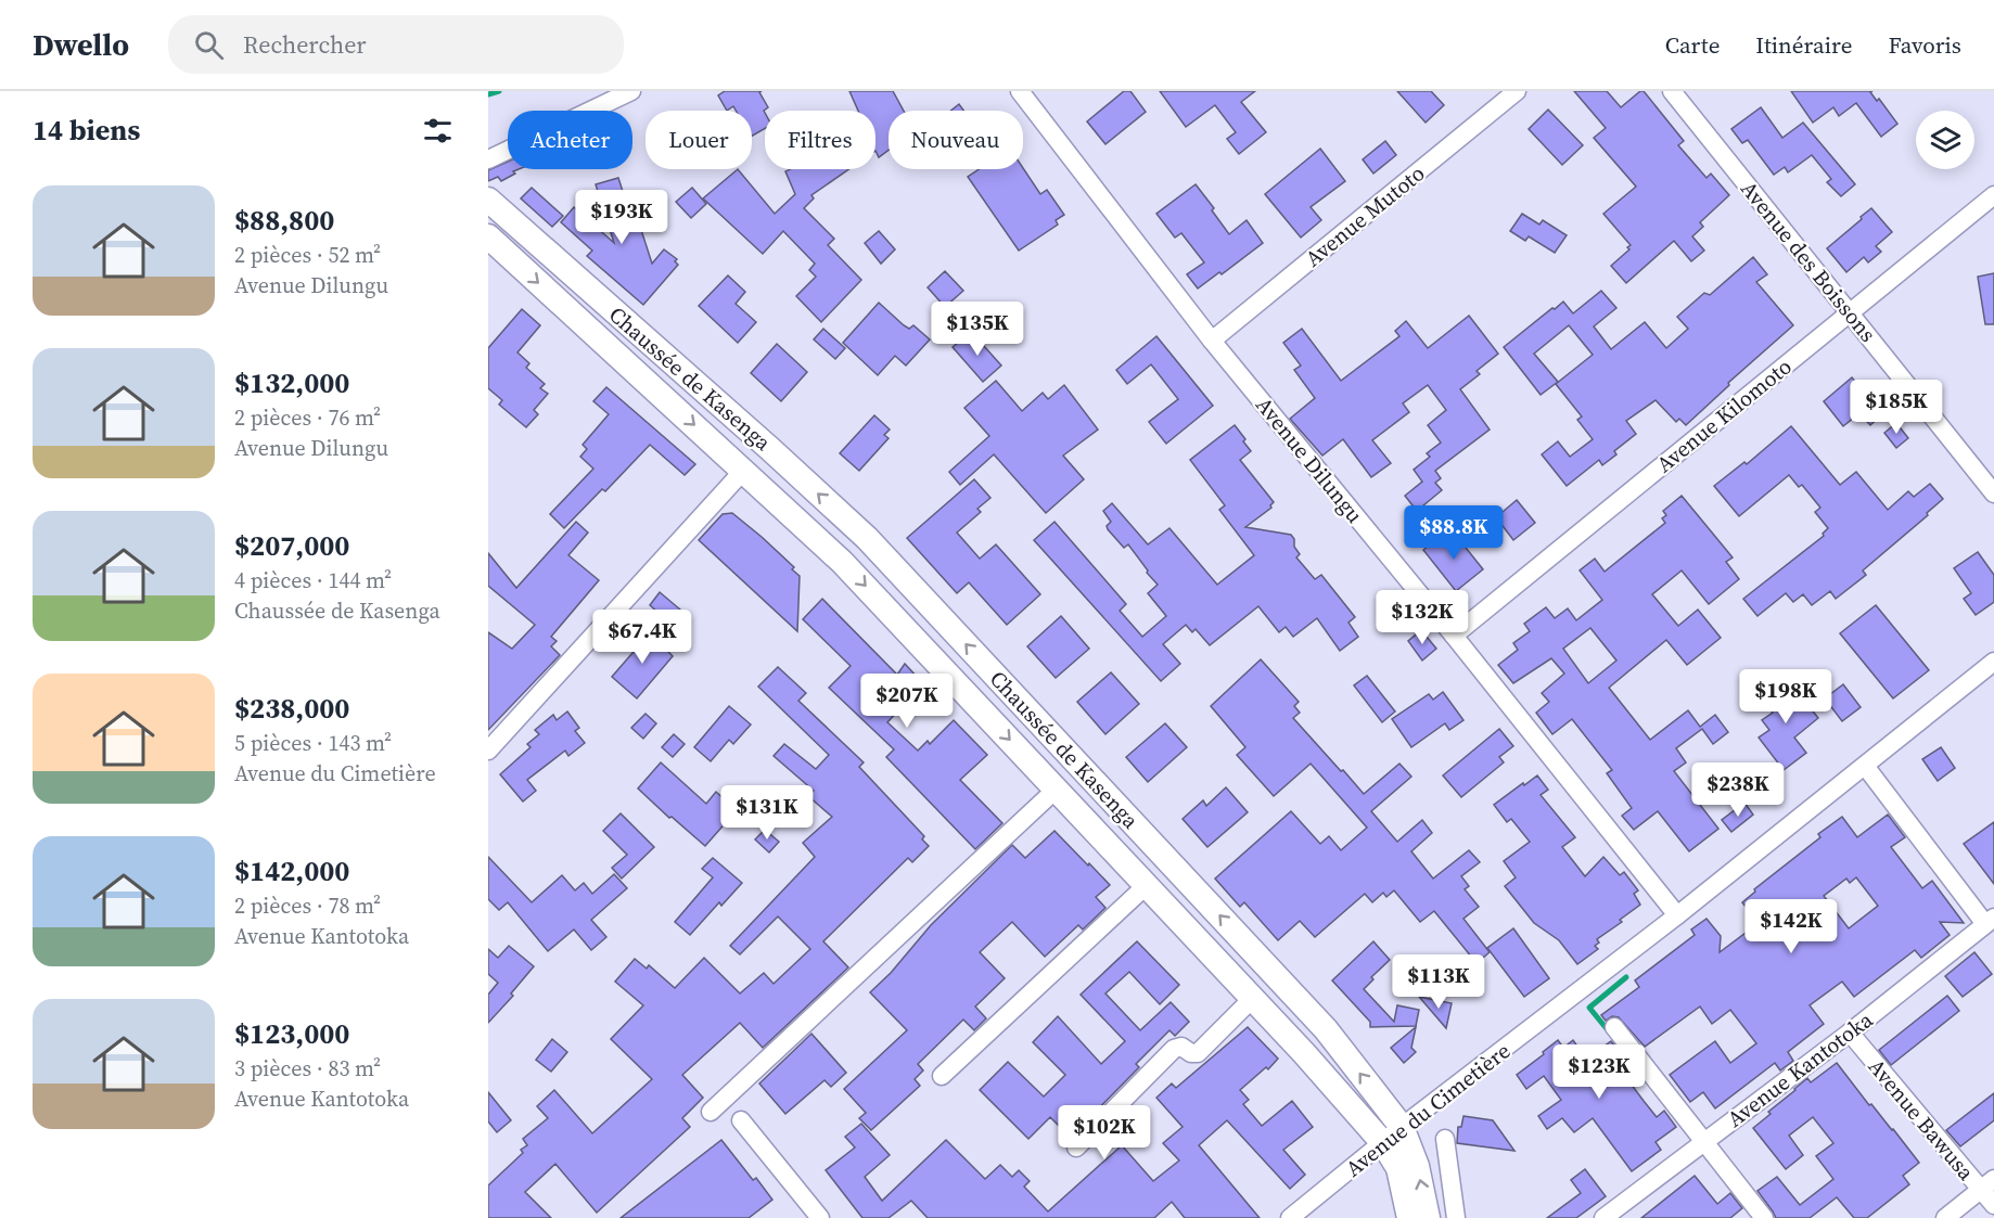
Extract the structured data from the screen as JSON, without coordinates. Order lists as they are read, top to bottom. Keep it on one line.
{"streets":{"main road":["Chaussée de Kasenga"],"street":["Avenue Mutoto","Avenue des Boissons","Avenue Kilomoto","Avenue Dilungu","Avenue Kantotoka","Avenue du Cimetière","Avenue Bawusa"]},"crossings":[["Avenue Mutoto","Avenue Dilungu"],["Avenue des Boissons","Avenue Kilomoto"],["Chaussée de Kasenga","Avenue du Cimetière"],["Avenue Kilomoto","Avenue Dilungu"],["Avenue Dilungu","Avenue du Cimetière"],["Avenue Kantotoka","Avenue Bawusa"]],"page":{"header":"Dwello","search":"Rechercher","nav":["Carte","Itinéraire","Favoris"],"heading":"14 biens","chip":["Acheter","Louer","Filtres","Nouveau"],"list":[{"name":"$88,800","note":"2 pièces · 52 m² · Avenue Dilungu"},{"name":"$132,000","note":"2 pièces · 76 m² · Avenue Dilungu"},{"name":"$207,000","note":"4 pièces · 144 m² · Chaussée de Kasenga"},{"name":"$238,000","note":"5 pièces · 143 m² · Avenue du Cimetière"},{"name":"$142,000","note":"2 pièces · 78 m² · Avenue Kantotoka"},{"name":"$123,000","note":"3 pièces · 83 m² · Avenue Kantotoka"}],"price":["$193K","$135K","$185K","$88.8K","$132K","$67.4K","$198K","$207K","$238K","$131K","$142K","$113K","$123K","$102K"]}}
